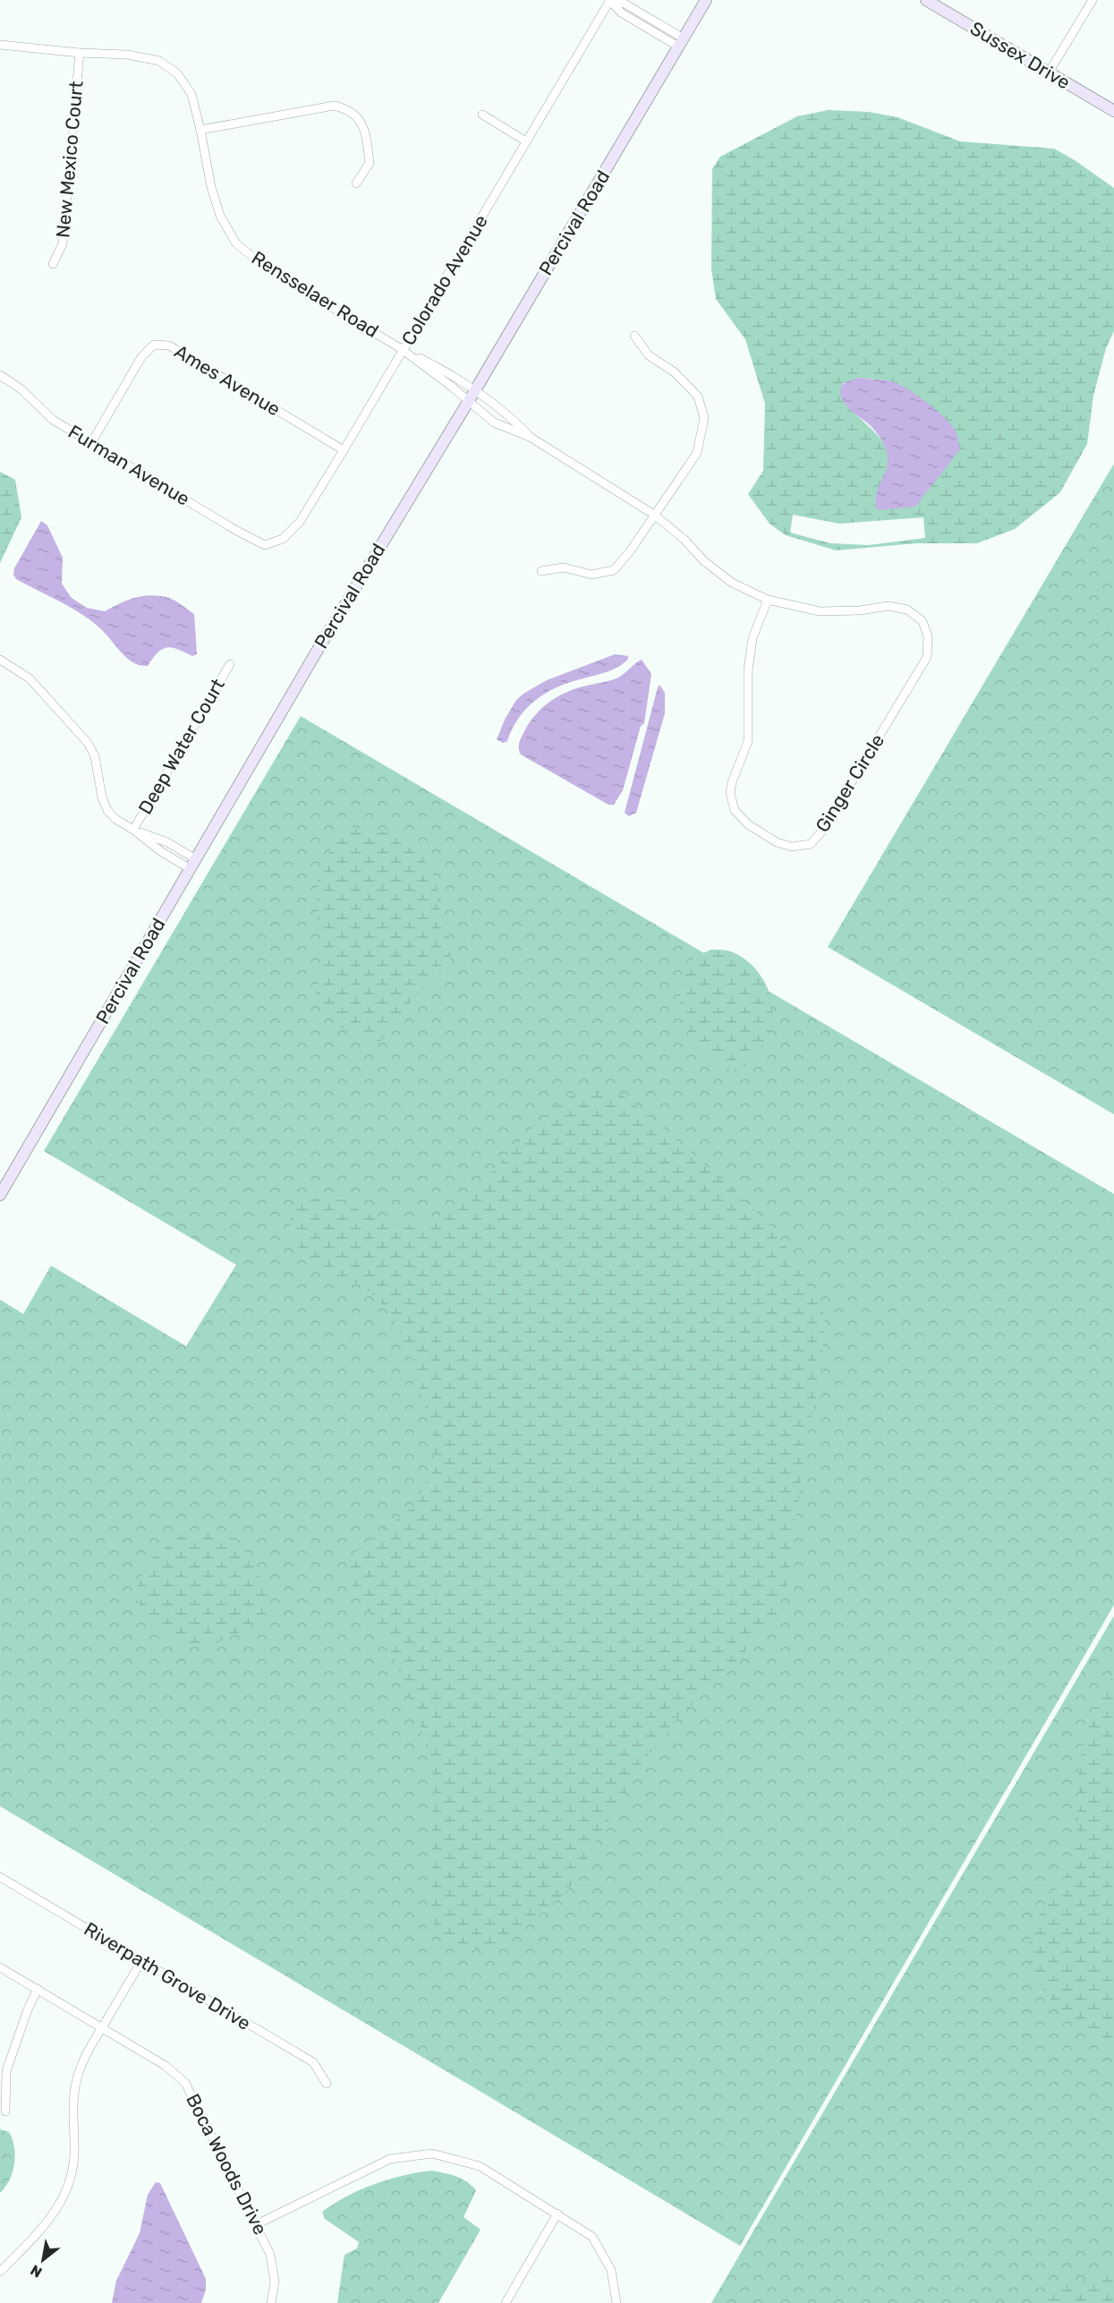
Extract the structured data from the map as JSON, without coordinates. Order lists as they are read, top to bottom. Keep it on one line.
{"streets":{"street":["Sussex Drive","New Mexico Court","Percival Road","Colorado Avenue","Rensselaer Road","Ames Avenue","Furman Avenue","Deep Water Court","Ginger Circle","Riverpath Grove Drive","Boca Woods Drive"]},"crossings":[["New Mexico Court","Rensselaer Road"],["Percival Road","Rensselaer Road"],["Colorado Avenue","Rensselaer Road"],["Colorado Avenue","Ames Avenue"],["Colorado Avenue","Furman Avenue"],["Ames Avenue","Furman Avenue"]],"north":"bottom left"}
